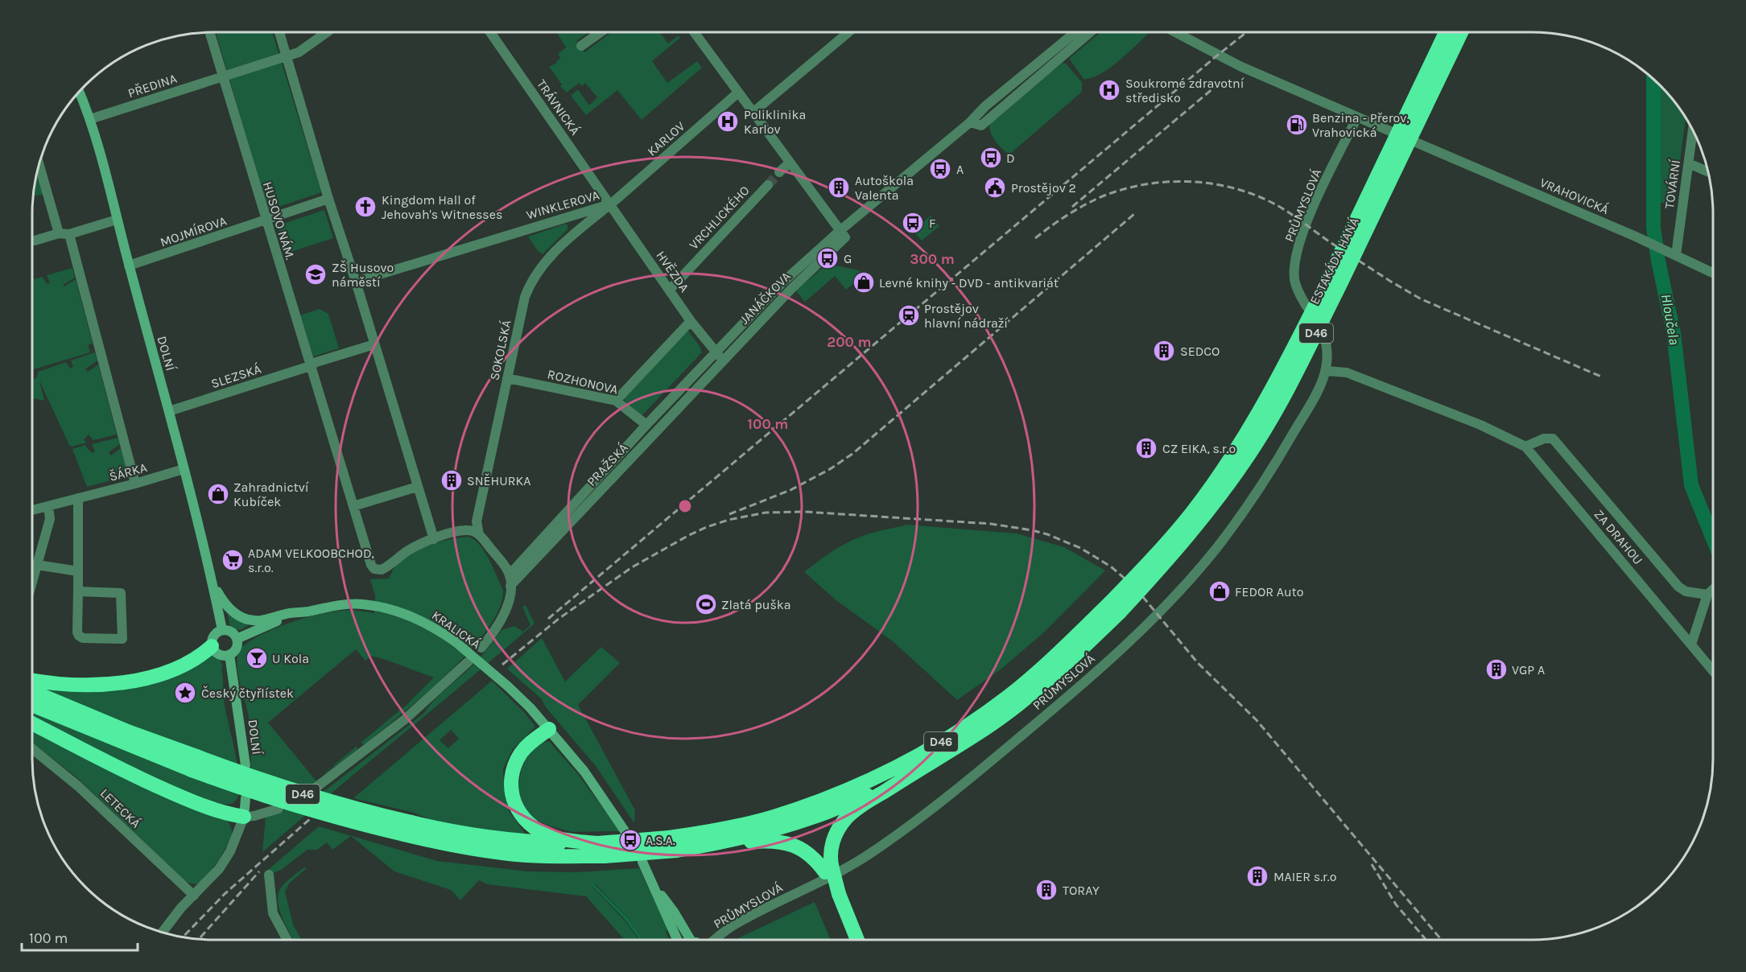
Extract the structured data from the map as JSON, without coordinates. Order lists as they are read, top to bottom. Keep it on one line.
{"streets":{"highway":["ESTAKÁDA HANÁ","D46"],"main road":["DOLNÍ","KRALICKÁ"],"street":["PŘEDINA","TRÁVNICKÁ","KARLOV","TOVÁRNÍ","VRAHOVICKÁ","WINKLEROVA","PRŮMYSLOVÁ","VRCHLICKÉHO","HUSOVO NÁM.","MOJMÍROVA","HVĚZDA","JANÁČKOVA","SOKOLSKÁ","SLEZSKÁ","ROZHONOVA","PRAŽSKÁ","ŠÁRKA","ZA DRAHOU","LETECKÁ"]},"crossings":[["PŘEDINA","HUSOVO NÁM."],["PŘEDINA","DOLNÍ"],["TRÁVNICKÁ","KARLOV"],["TRÁVNICKÁ","WINKLEROVA"],["TRÁVNICKÁ","HVĚZDA"],["TRÁVNICKÁ","SOKOLSKÁ"],["KARLOV","WINKLEROVA"],["KARLOV","HVĚZDA"],["KARLOV","SOKOLSKÁ"],["TOVÁRNÍ","VRAHOVICKÁ"],["WINKLEROVA","HVĚZDA"],["WINKLEROVA","SOKOLSKÁ"],["PRŮMYSLOVÁ","ZA DRAHOU"],["VRCHLICKÉHO","HVĚZDA"],["HUSOVO NÁM.","MOJMÍROVA"],["HUSOVO NÁM.","SLEZSKÁ"],["MOJMÍROVA","DOLNÍ"],["ESTAKÁDA HANÁ","D46"],["HVĚZDA","JANÁČKOVA"],["HVĚZDA","SOKOLSKÁ"],["HVĚZDA","PRAŽSKÁ"],["JANÁČKOVA","ROZHONOVA"],["JANÁČKOVA","PRAŽSKÁ"],["SOKOLSKÁ","ROZHONOVA"],["DOLNÍ","SLEZSKÁ"],["DOLNÍ","ŠÁRKA"],["DOLNÍ","KRALICKÁ"],["ROZHONOVA","PRAŽSKÁ"]],"water":["Hloučela"],"places":{"hospital":["Soukromé zdravotní středisko","Poliklinika Karlov"],"fuel station":["Benzina - Přerov, Vrahovická"],"bus stop":["D","A","F","G","A.S.A."],"building":["Autoškola Valenta","SEDCO","CZ EIKA, s.r.o","SNĚHURKA","VGP A","MAIER s.r.o","TORAY"],"public building":["Prostějov 2"],"church":["Kingdom Hall of Jehovah's Witnesses"],"school or university":["ZŠ Husovo náměstí"],"shop":["Levné knihy - DVD - antikvariát","Zahradnictví Kubíček","FEDOR Auto"],"station":["Prostějov hlavní nádraží"],"supermarket":["ADAM VELKOOBCHOD, s.r.o."],"sports":["Zlatá puška"],"bar":["U Kola"],"place":["Český čtyřlístek"]},"scale_bar":"100 m","rings":["300 m","200 m","100 m"]}
